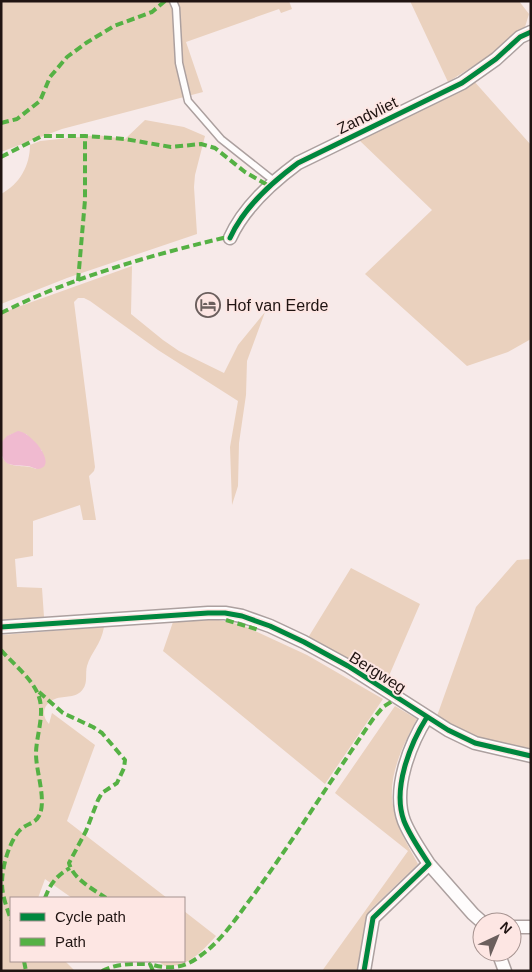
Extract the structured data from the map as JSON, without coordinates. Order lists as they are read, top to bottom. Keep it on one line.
{"streets":{"street":["Zandvliet","Bergweg"]},"places":{"hotel":["Hof van Eerde"]},"legend":["Cycle path","Path"],"north":"top right"}
